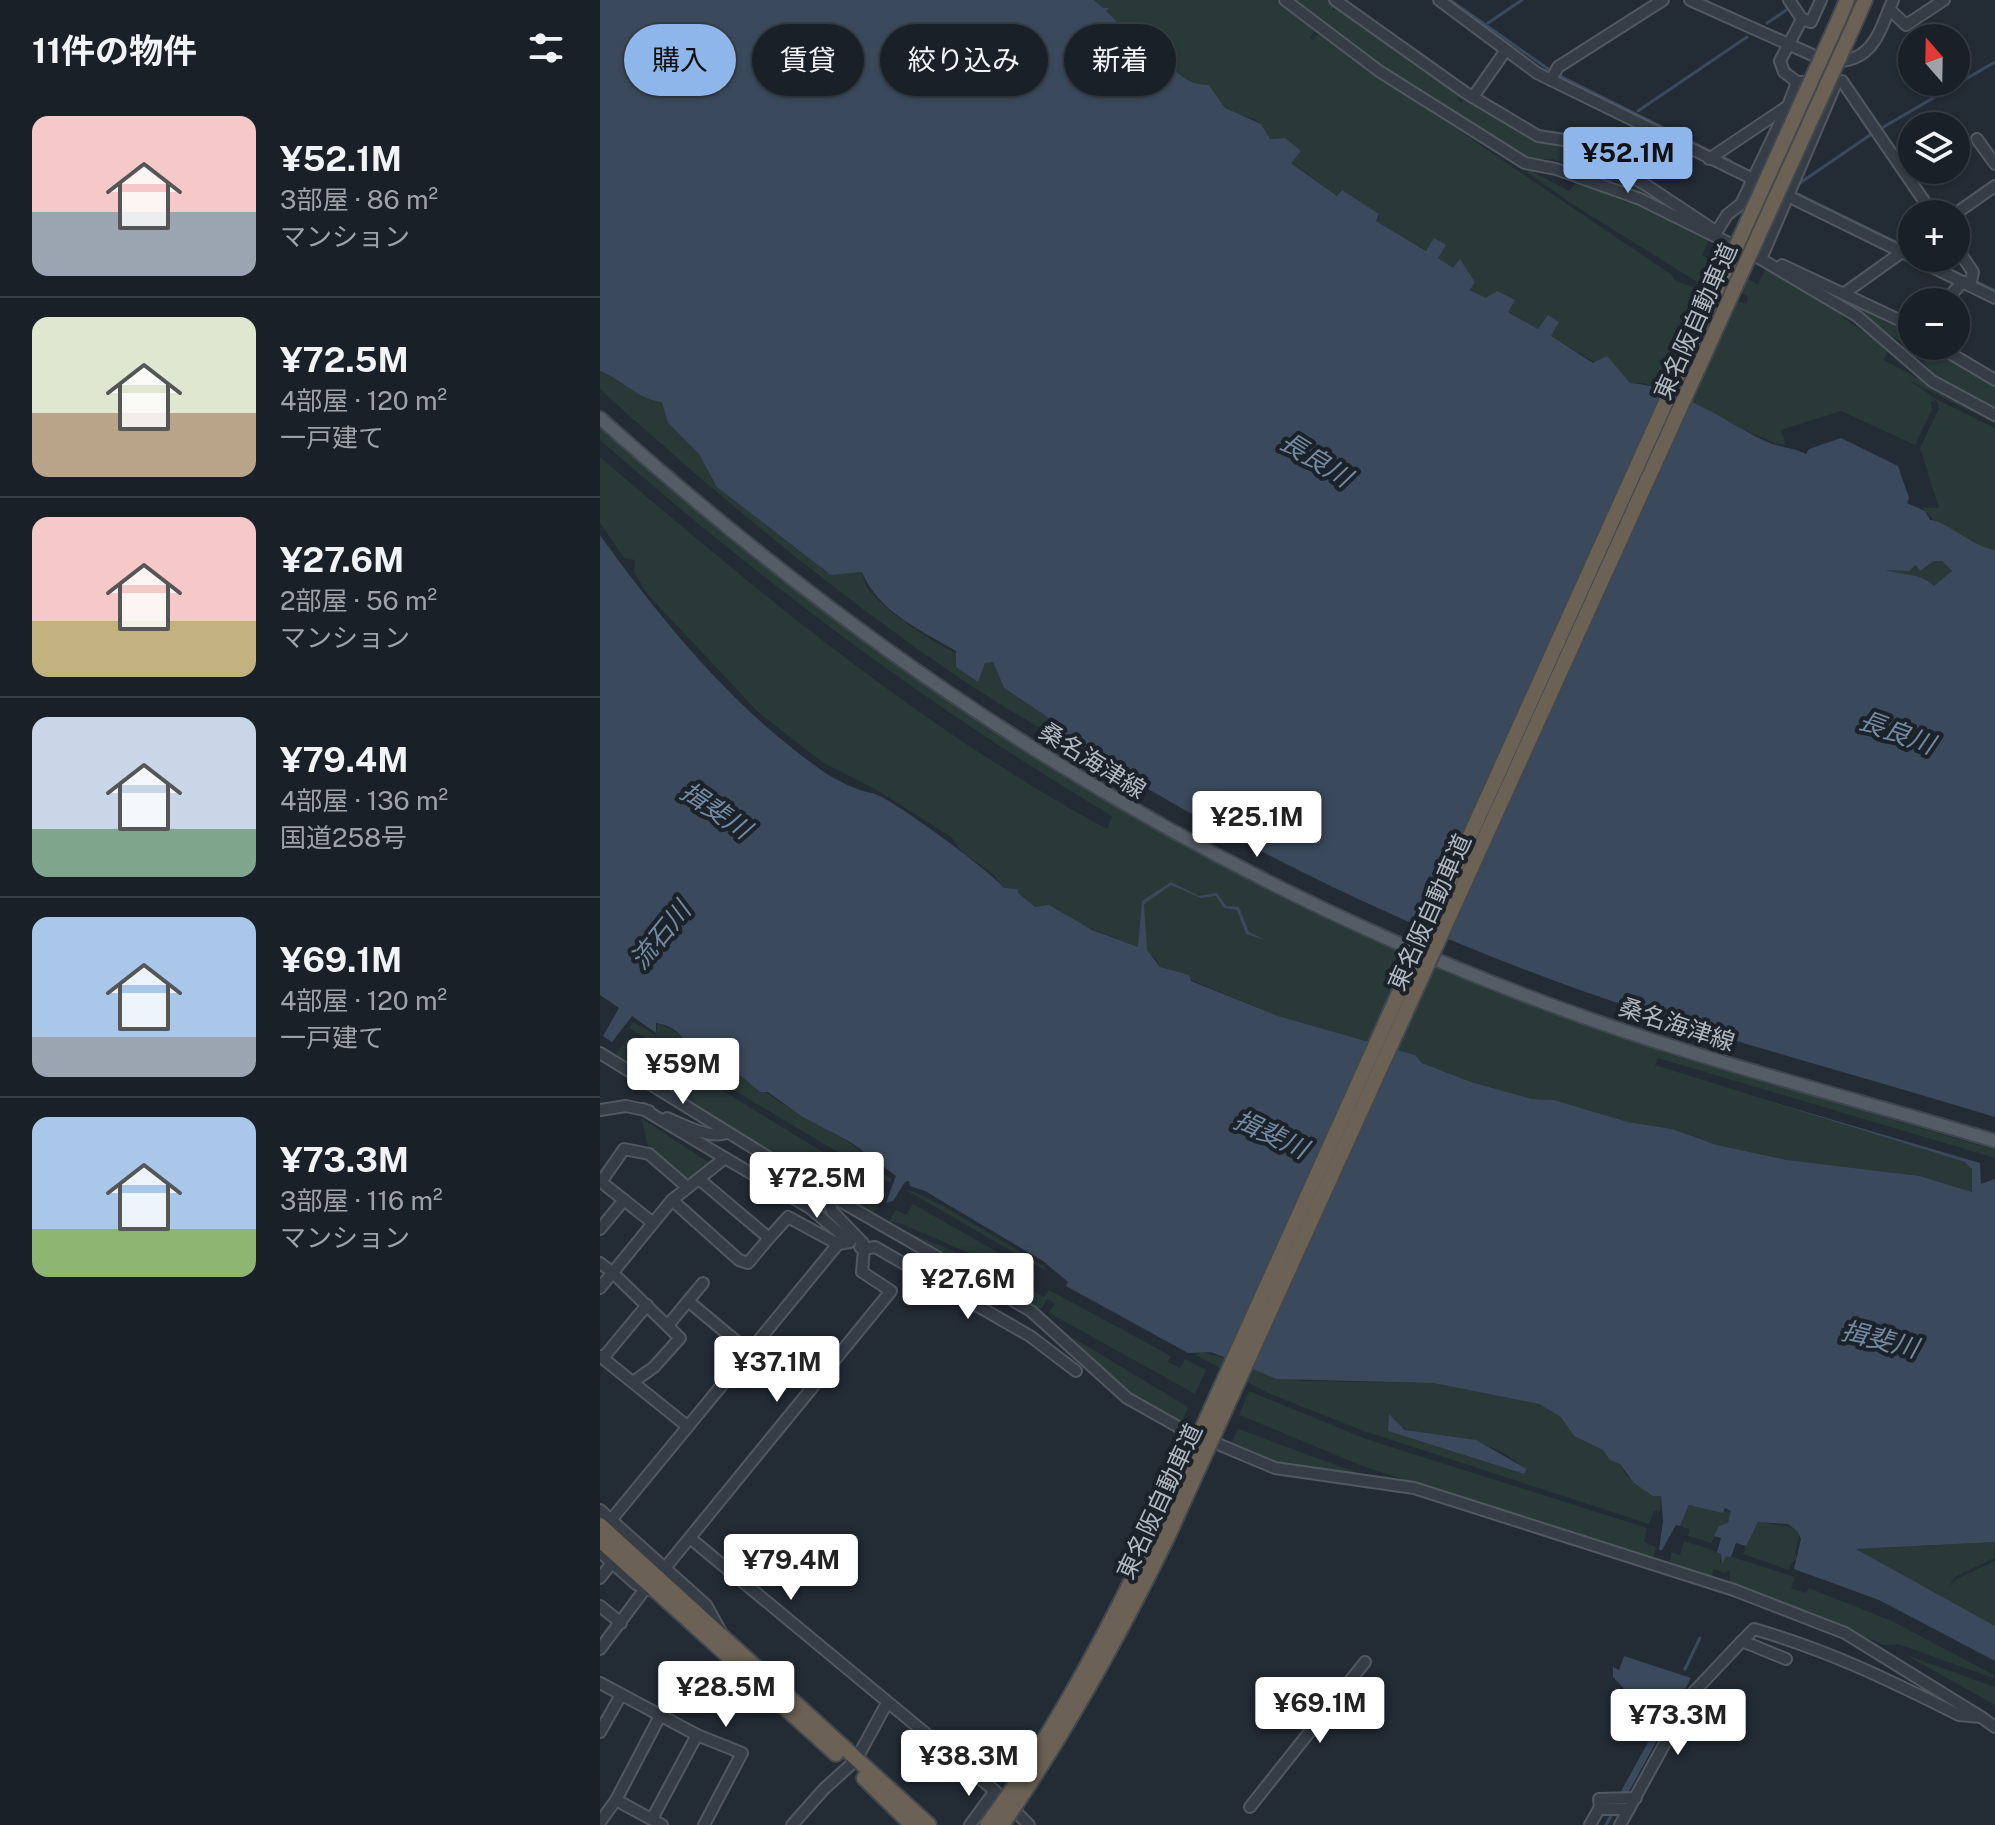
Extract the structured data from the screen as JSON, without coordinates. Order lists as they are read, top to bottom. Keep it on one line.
{"streets":{"highway":["東名阪自動車道"],"main road":["桑名海津線"]},"water":["長良川","揖斐川","流石川"],"north":"top","page":{"heading":"11件の物件","map_buttons":["+","−"],"chip":["購入","賃貸","絞り込み","新着"],"list":[{"name":"¥52.1M","note":"3部屋 · 86 m² · マンション"},{"name":"¥72.5M","note":"4部屋 · 120 m² · 一戸建て"},{"name":"¥27.6M","note":"2部屋 · 56 m² · マンション"},{"name":"¥79.4M","note":"4部屋 · 136 m² · 国道258号"},{"name":"¥69.1M","note":"4部屋 · 120 m² · 一戸建て"},{"name":"¥73.3M","note":"3部屋 · 116 m² · マンション"}],"price":["¥52.1M","¥25.1M","¥59M","¥72.5M","¥27.6M","¥37.1M","¥79.4M","¥28.5M","¥69.1M","¥73.3M","¥38.3M"]}}
